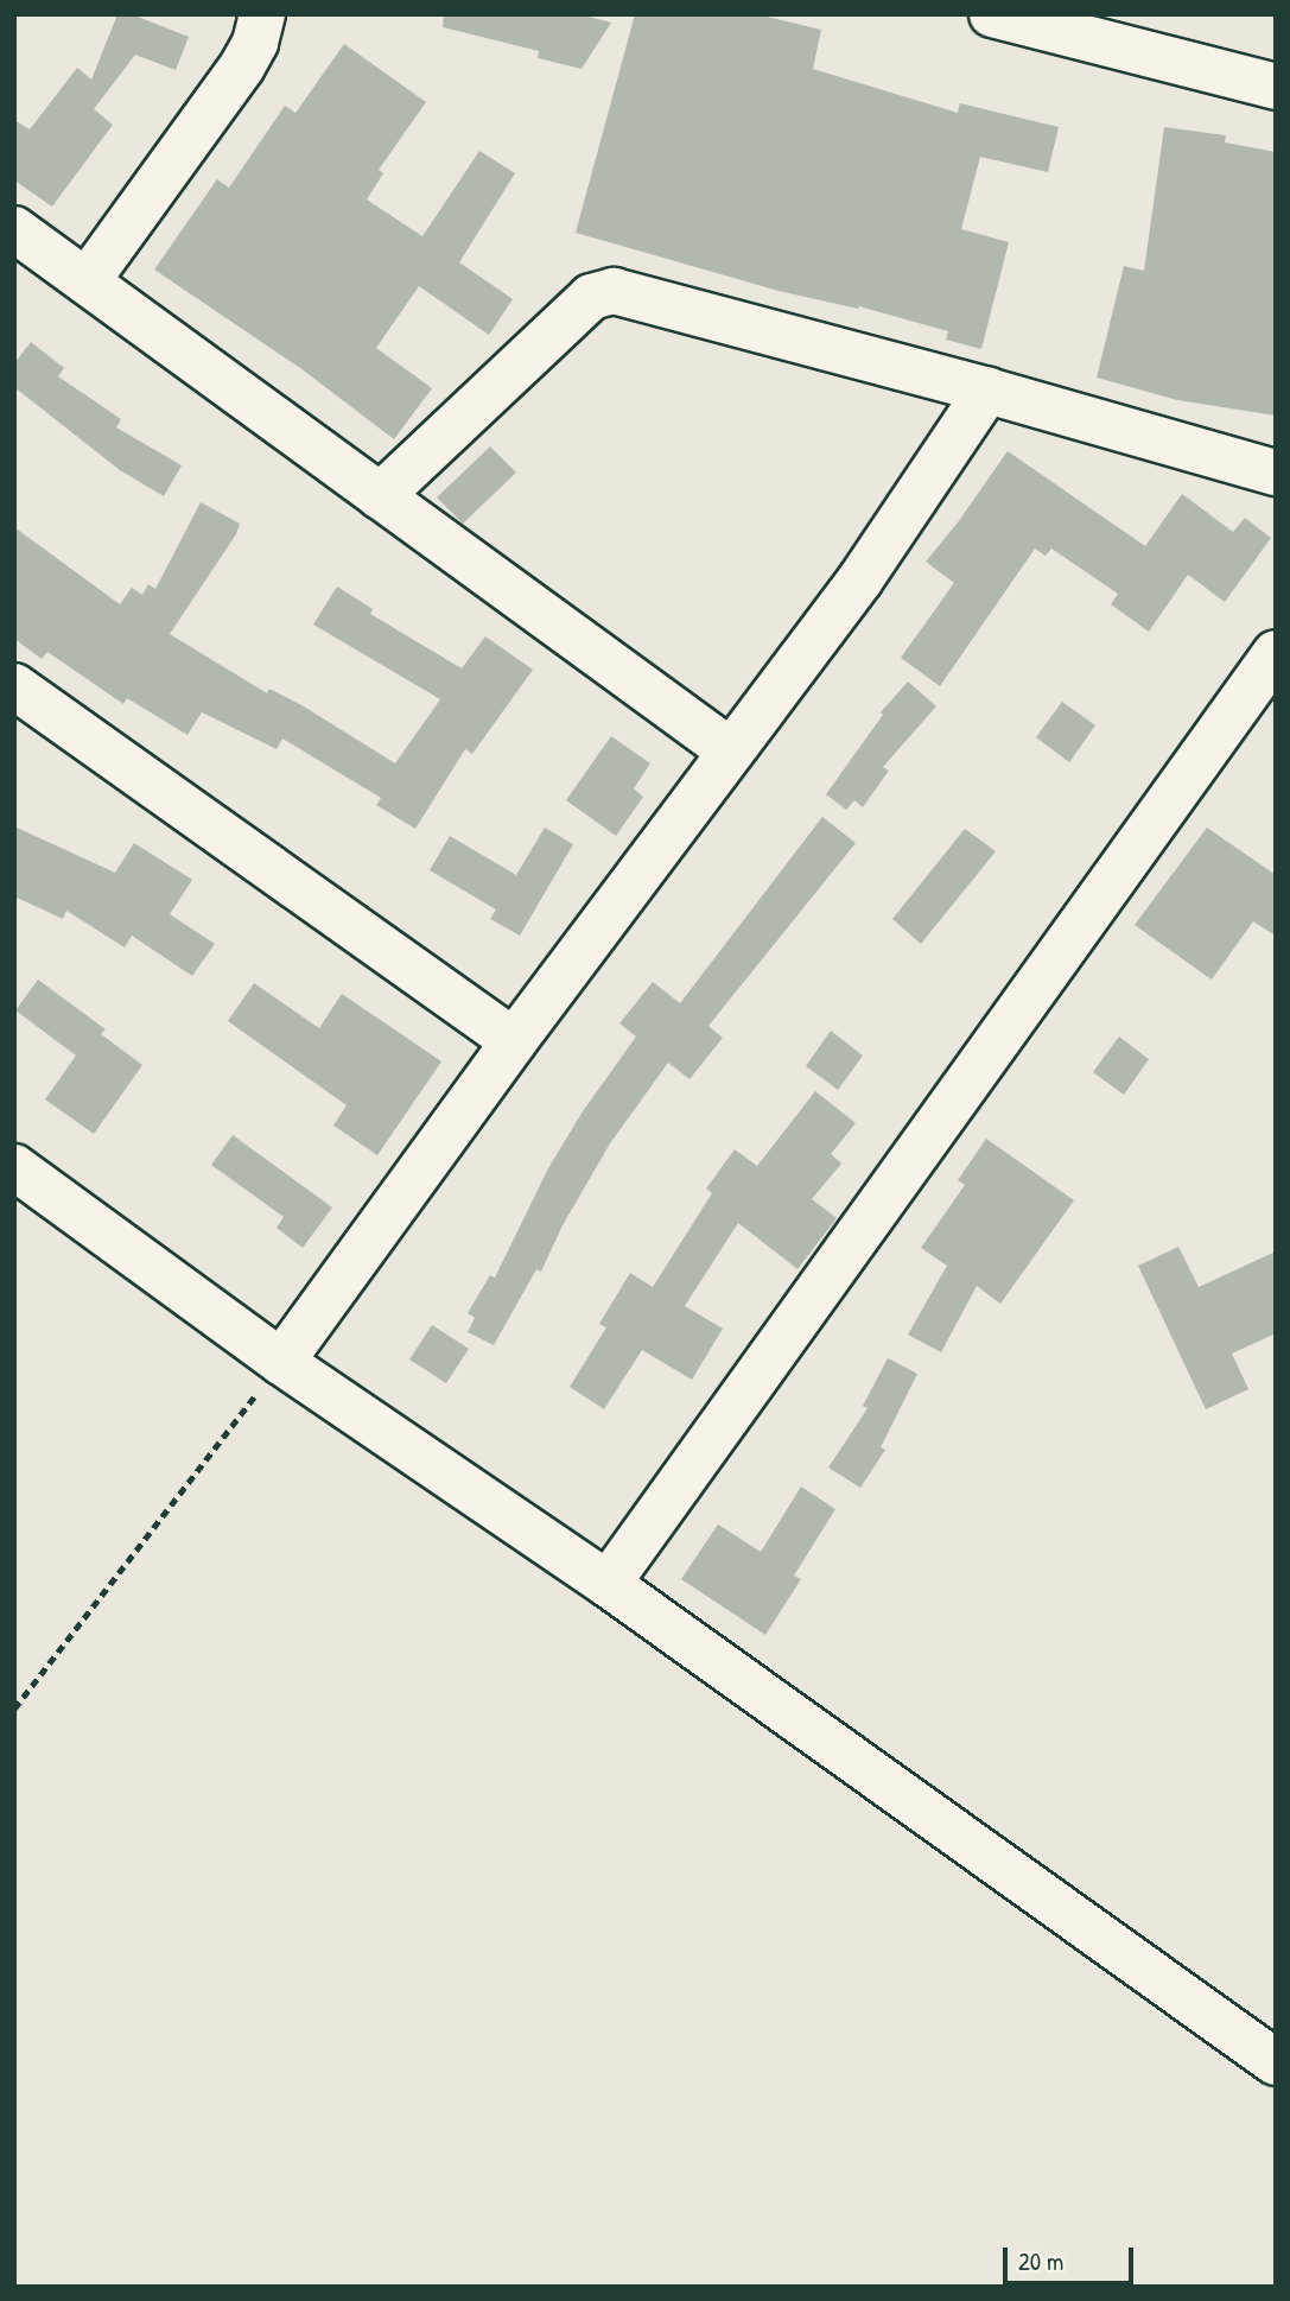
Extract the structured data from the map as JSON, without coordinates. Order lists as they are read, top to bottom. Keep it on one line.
{"scale_bar":"20 m"}
